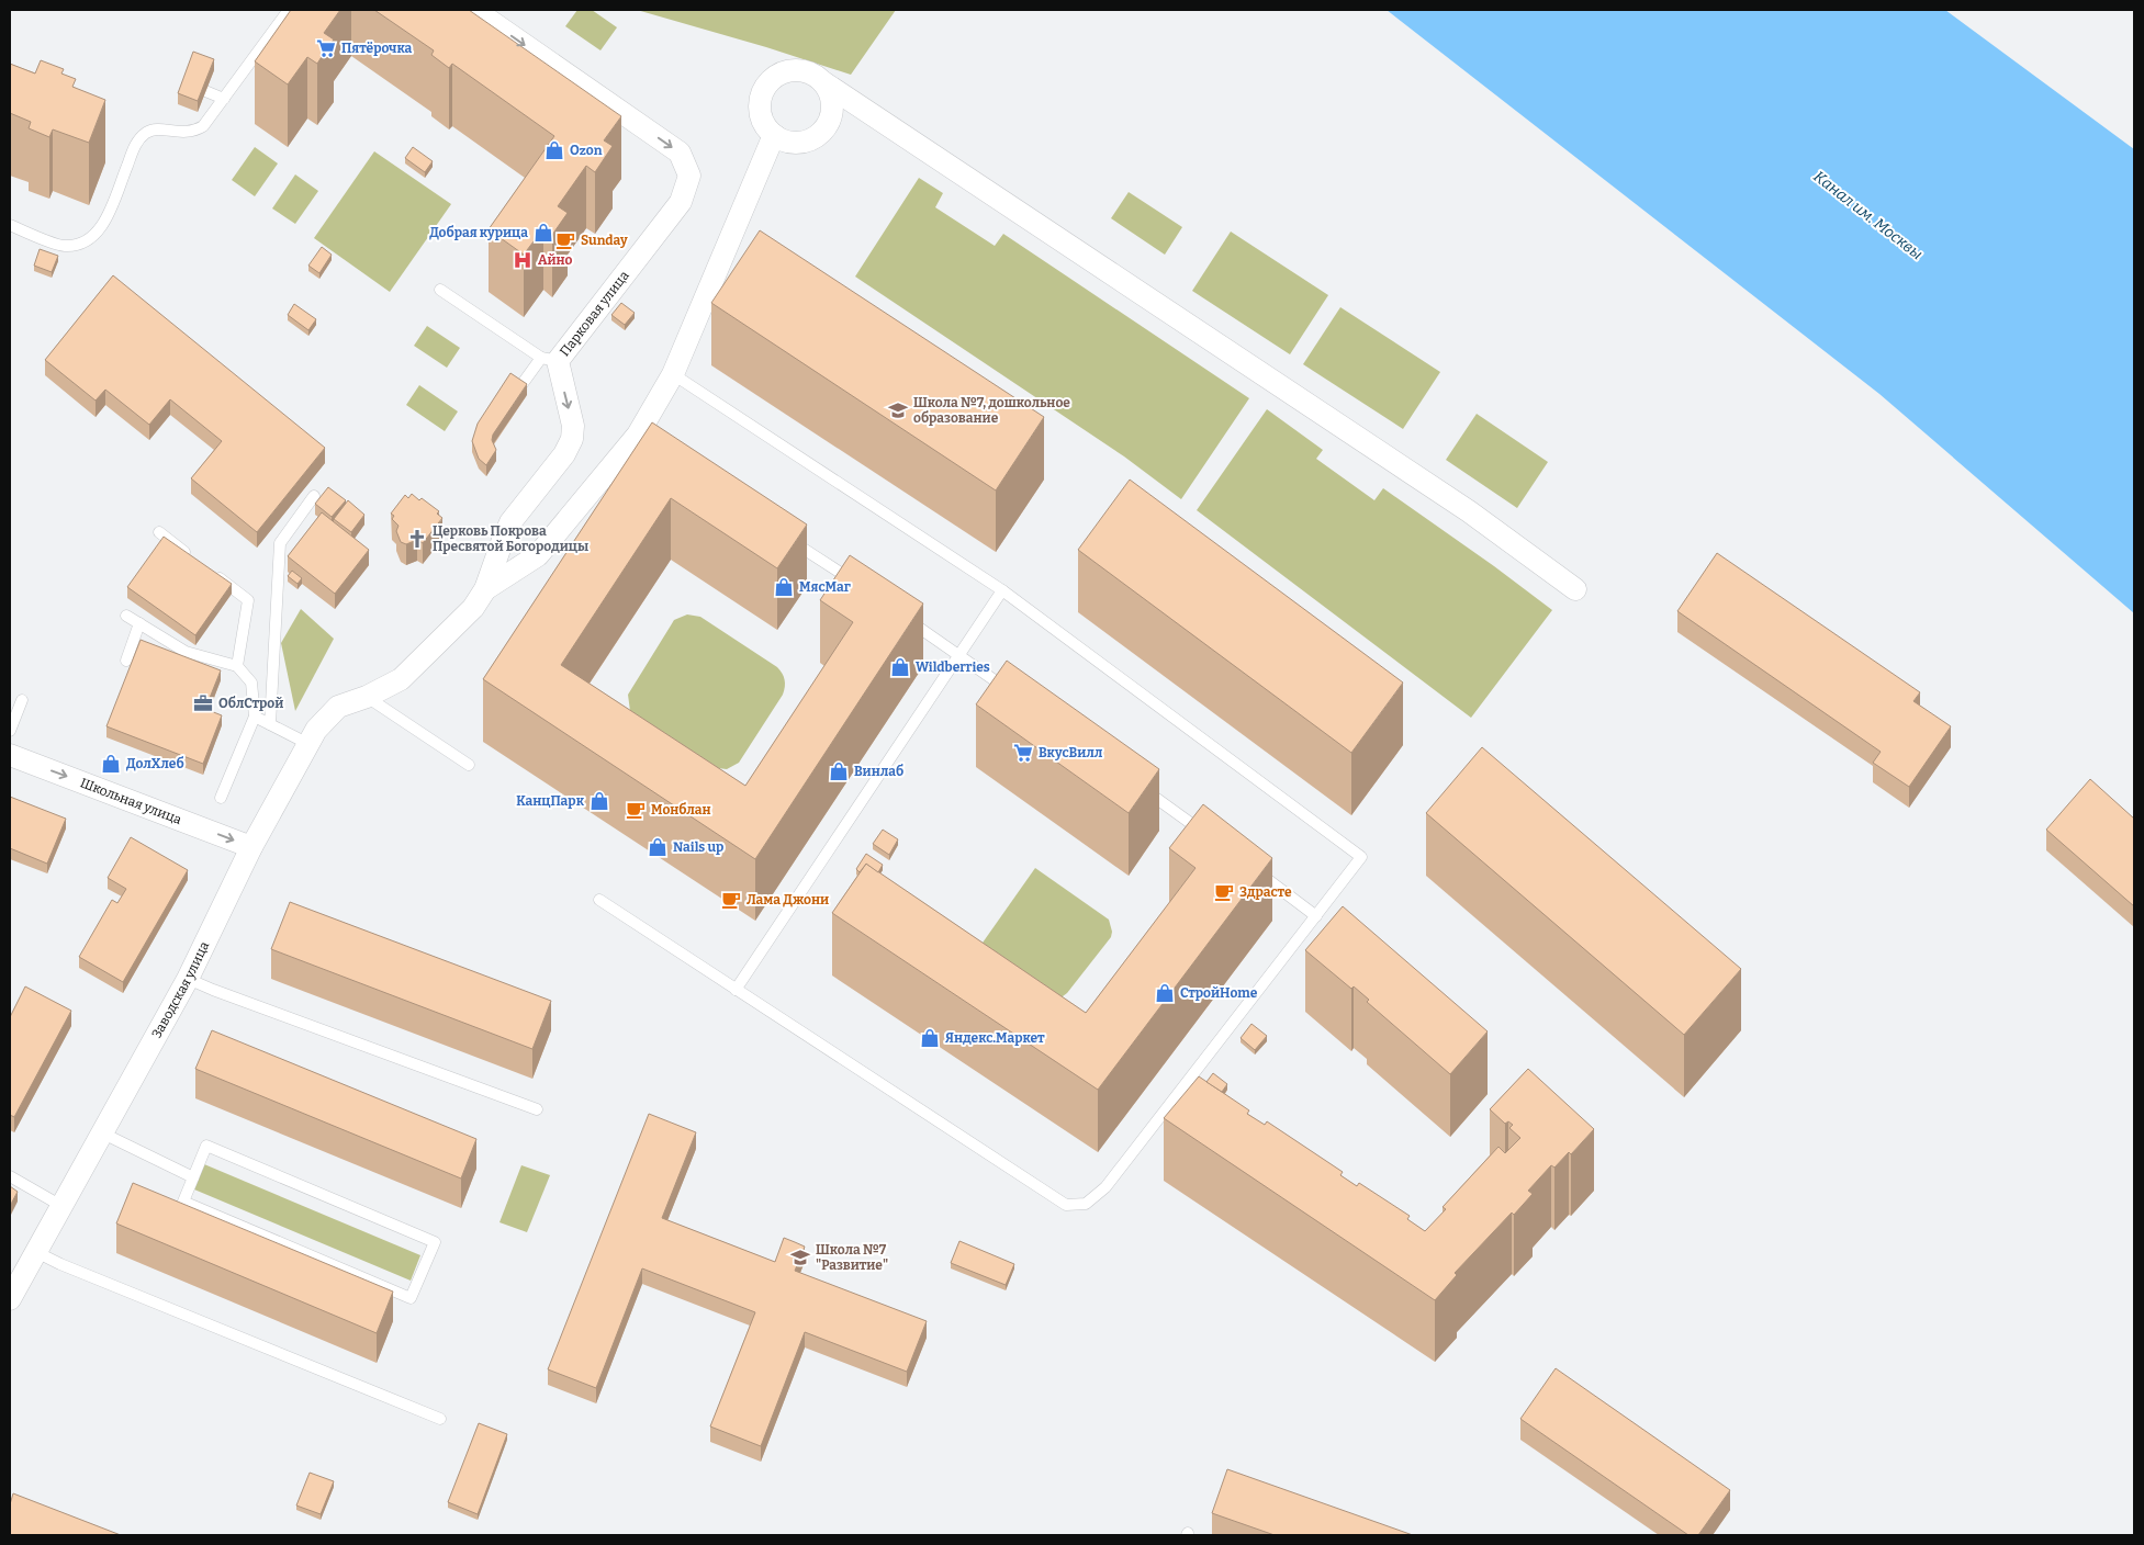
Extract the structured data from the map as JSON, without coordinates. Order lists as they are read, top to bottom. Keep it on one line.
{"streets":{"street":["Парковая улица","Школьная улица","Заводская улица"]},"crossings":[["Парковая улица","Заводская улица"],["Школьная улица","Заводская улица"]],"one_way":["Школьная улица"],"water":["Канал им. Москвы"],"places":{"supermarket":["Пятёрочка","ВкусВилл"],"shop":["Ozon","Добрая курица","МясМаг","Wildberries","ДолХлеб","Винлаб","КанцПарк","Nails up","СтройHome","Яндекс.Маркет"],"cafe":["Sunday","Монблан","Здрасте","Лама Джони"],"hospital":["Айно"],"school or university":["Школа №7, дошкольное образование","Школа №7 \"Развитие\""],"church":["Церковь Покрова Пресвятой Богородицы"],"office":["ОблСтрой"]}}
